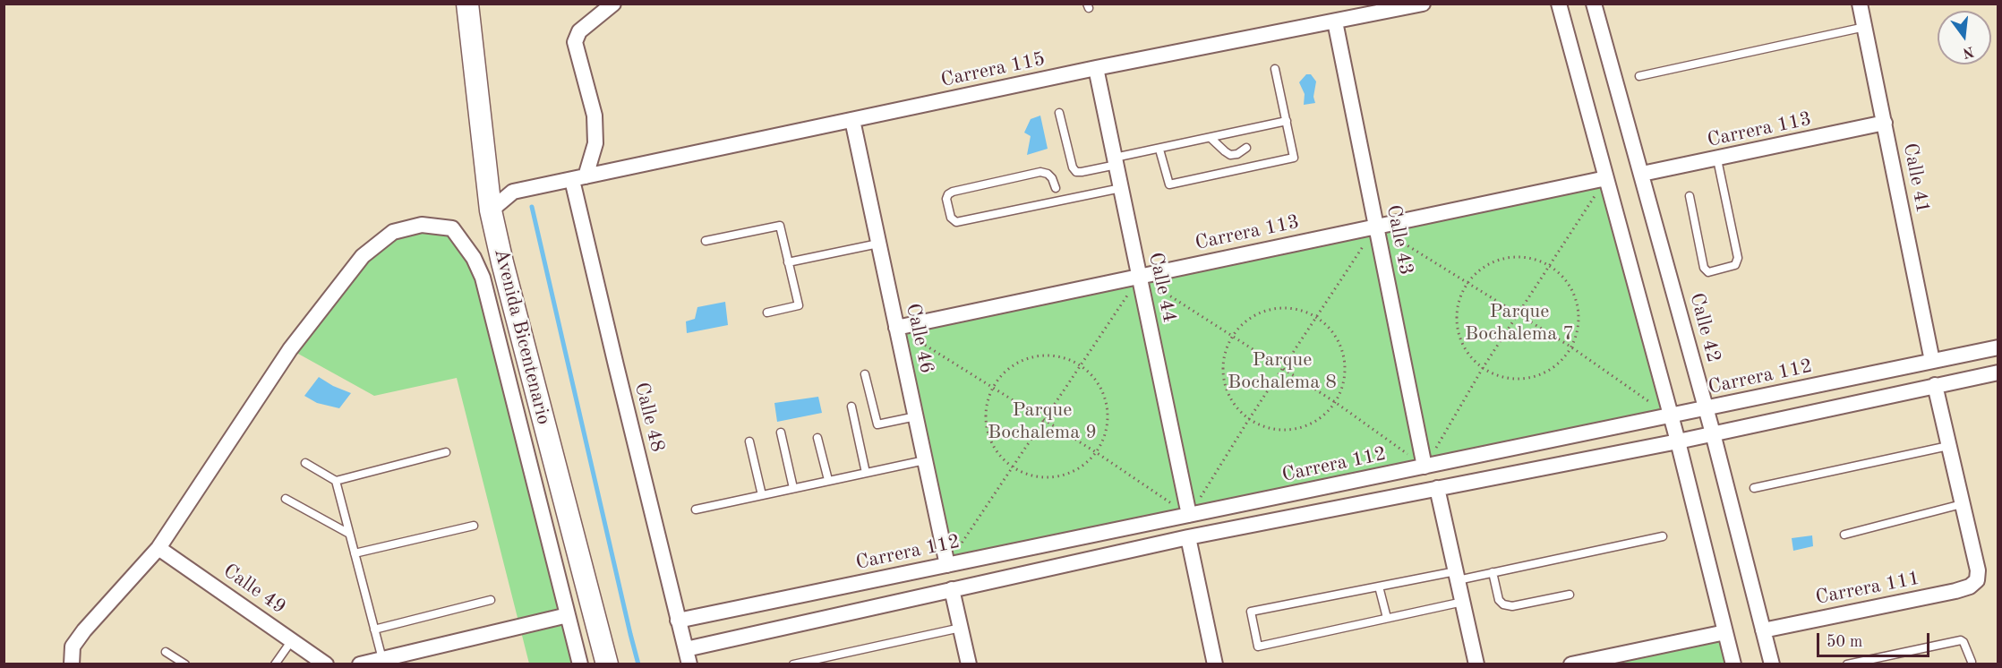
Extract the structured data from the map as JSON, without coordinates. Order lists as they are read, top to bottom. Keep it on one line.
{"streets":{"main road":["Avenida Bicentenario"],"street":["Carrera 115","Carrera 113","Calle 41","Calle 43","Calle 44","Calle 42","Calle 46","Carrera 112","Calle 48","Carrera 111","Calle 49"]},"crossings":[["Carrera 115","Calle 43"],["Carrera 115","Calle 44"],["Carrera 115","Avenida Bicentenario"],["Carrera 115","Calle 46"],["Carrera 115","Calle 48"],["Carrera 113","Calle 41"],["Carrera 113","Calle 43"],["Carrera 113","Calle 44"],["Carrera 113","Calle 42"],["Carrera 113","Calle 46"],["Calle 41","Carrera 112"],["Calle 43","Carrera 112"],["Calle 44","Carrera 112"],["Calle 42","Carrera 112"],["Calle 42","Carrera 111"],["Calle 46","Carrera 112"],["Carrera 112","Calle 48"]],"parks":["Parque Bochalema 7","Parque Bochalema 8","Parque Bochalema 9"],"scale_bar":"50 m","north":"bottom"}
